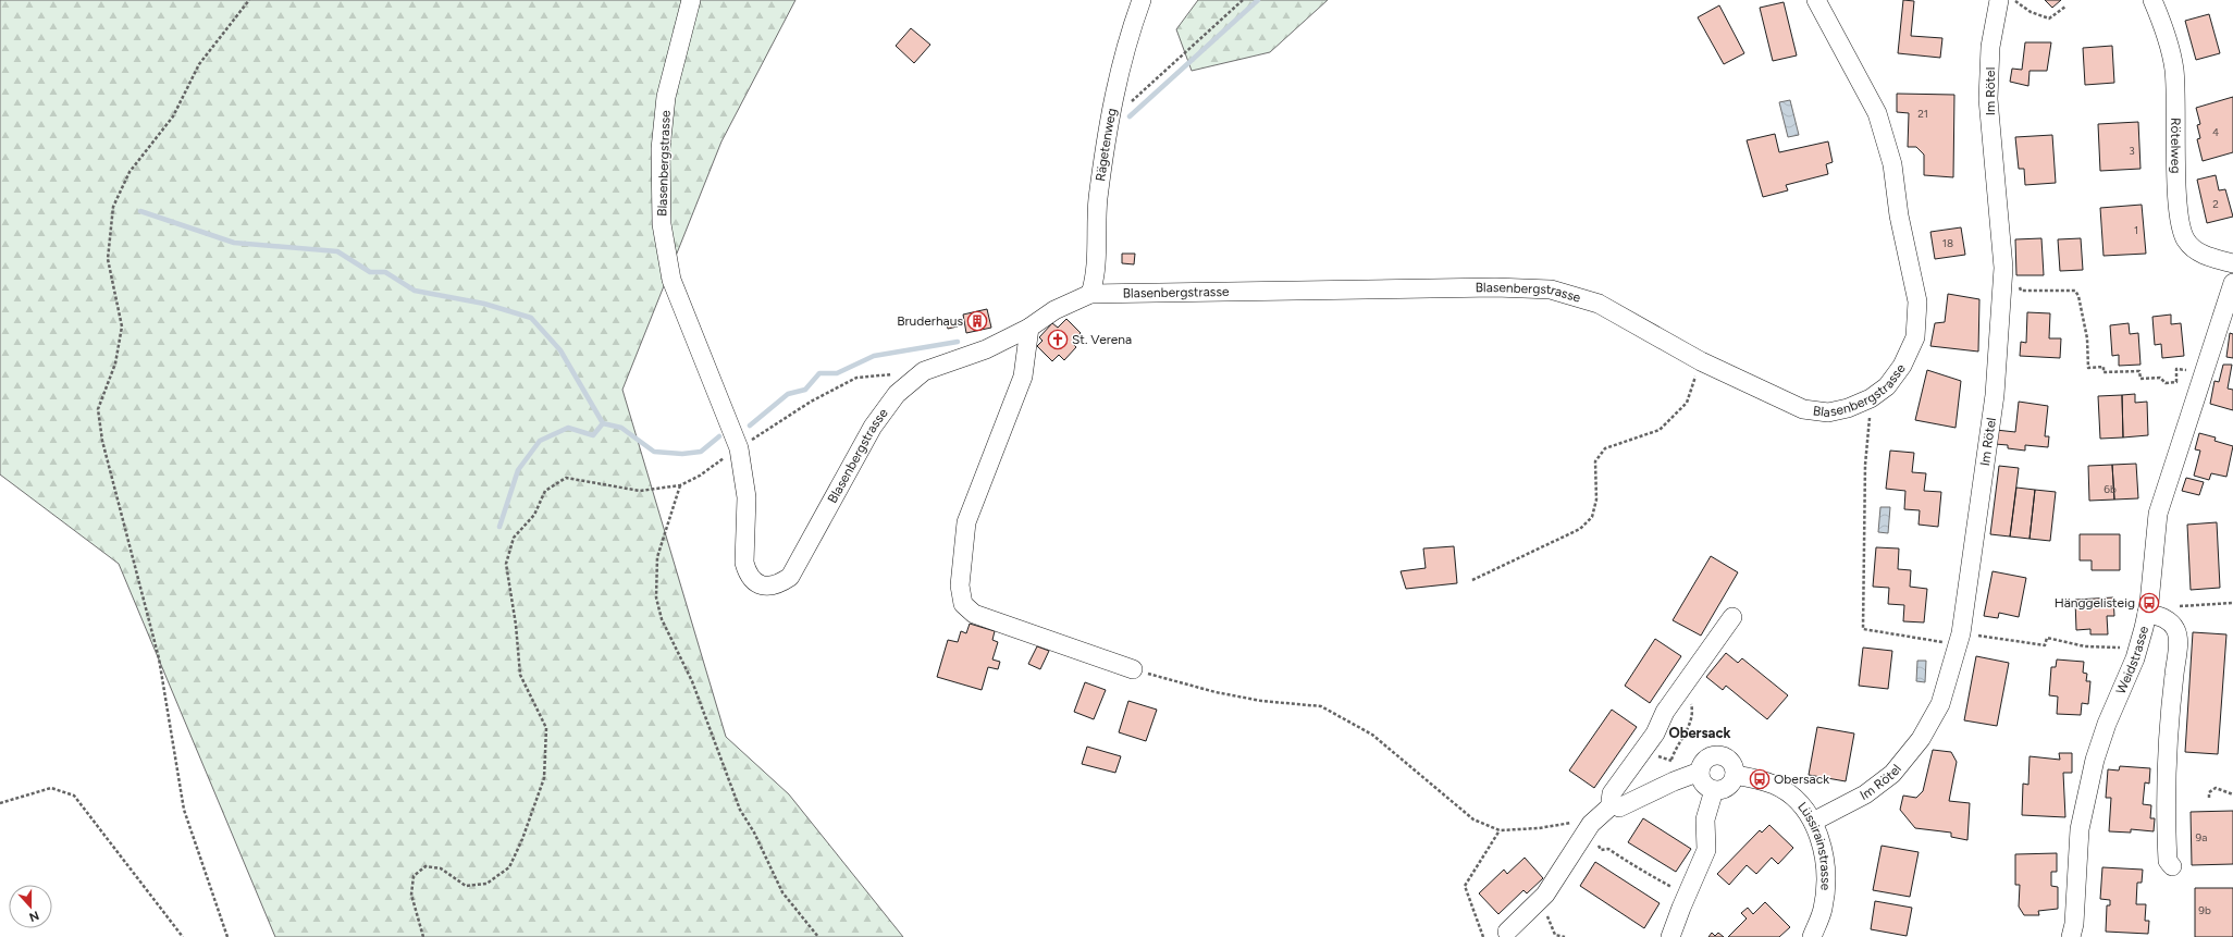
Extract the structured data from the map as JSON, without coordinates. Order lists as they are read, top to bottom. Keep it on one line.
{"streets":{"street":["Im Rötel","Rägetenweg","Rötelweg","Blasenbergstrasse","Weidstrasse","Lüssirainstrasse"]},"crossings":[["Im Rötel","Lüssirainstrasse"],["Rägetenweg","Blasenbergstrasse"]],"districts":["Obersack"],"places":{"building":["Bruderhaus"],"church":["St. Verena"],"bus stop":["Hänggelisteig","Obersack"]},"house_numbers":["21","4","3","2","1","18","6b","9a","9b"],"north":"bottom"}
